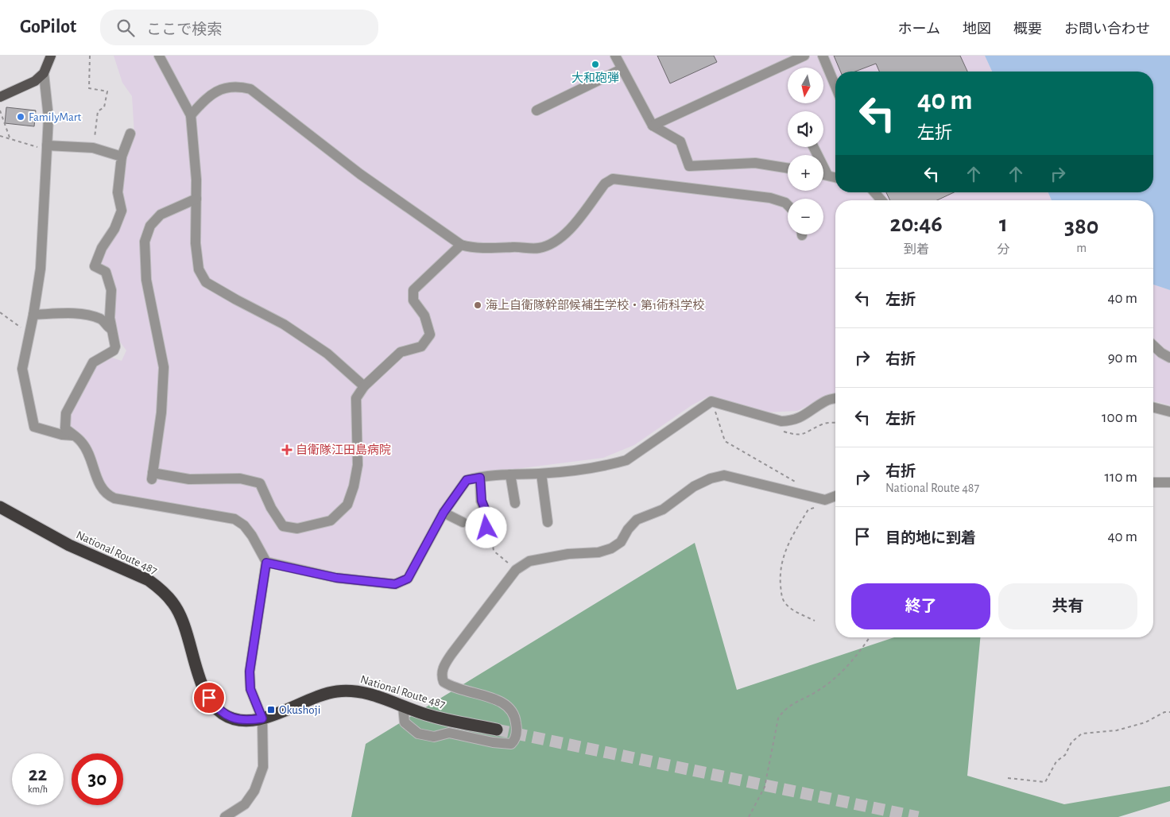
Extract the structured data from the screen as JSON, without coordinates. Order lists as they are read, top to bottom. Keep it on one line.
{"streets":{"highway":["National Route 487"]},"places":{"other":["大和砲弾","FamilyMart","海上自衛隊幹部候補生学校・第1術科学校"],"health":["自衛隊江田島病院"],"transit":["Okushoji"]},"north":"bottom","page":{"header":"GoPilot","search":"ここで検索","nav":["ホーム","地図","概要","お問い合わせ"],"map_buttons":["+","−"],"turn":["40 m","左折"],"eta":["20:46","到着","1","分","380","m"],"list":[{"name":"左折","value":"40 m"},{"name":"右折","value":"90 m"},{"name":"左折","value":"100 m"},{"name":"右折","note":"National Route 487","value":"110 m"},{"name":"目的地に到着","value":"40 m"}],"buttons":["終了","共有"],"speed":"22 km/h","limit":"30"}}
